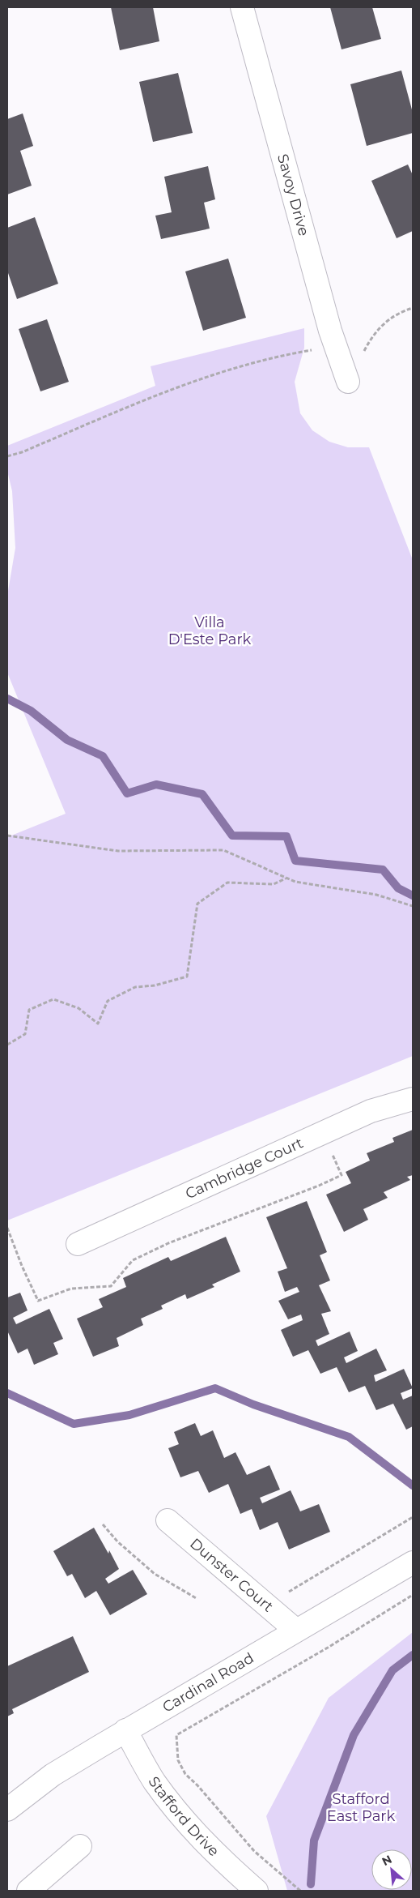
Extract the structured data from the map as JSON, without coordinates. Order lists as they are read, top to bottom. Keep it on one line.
{"streets":{"street":["Savoy Drive","Cambridge Court","Dunster Court","Cardinal Road","Stafford Drive"]},"crossings":[["Dunster Court","Cardinal Road"],["Cardinal Road","Stafford Drive"]],"parks":["Villa D'Este Park","Stafford East Park"],"north":"top left"}
